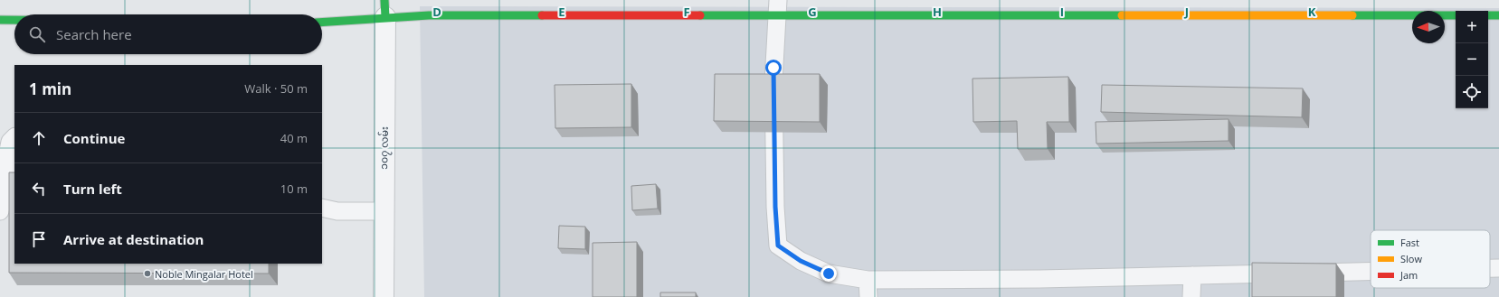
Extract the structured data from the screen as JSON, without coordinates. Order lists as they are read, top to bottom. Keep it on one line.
{"streets":{"street":["၁၀၇ လမ်း"]},"places":["Noble Mingalar Hotel"],"legend":["Fast","Slow","Jam"],"north":"left","page":{"map_buttons":["+","−"],"search":"Search here","heading":["1 min","Walk · 50 m"],"list":[["Continue","40 m"],["Turn left","10 m"],"Arrive at destination"]},"grid":{"columns":["D","E","F","G","H","I","J","K"]}}
